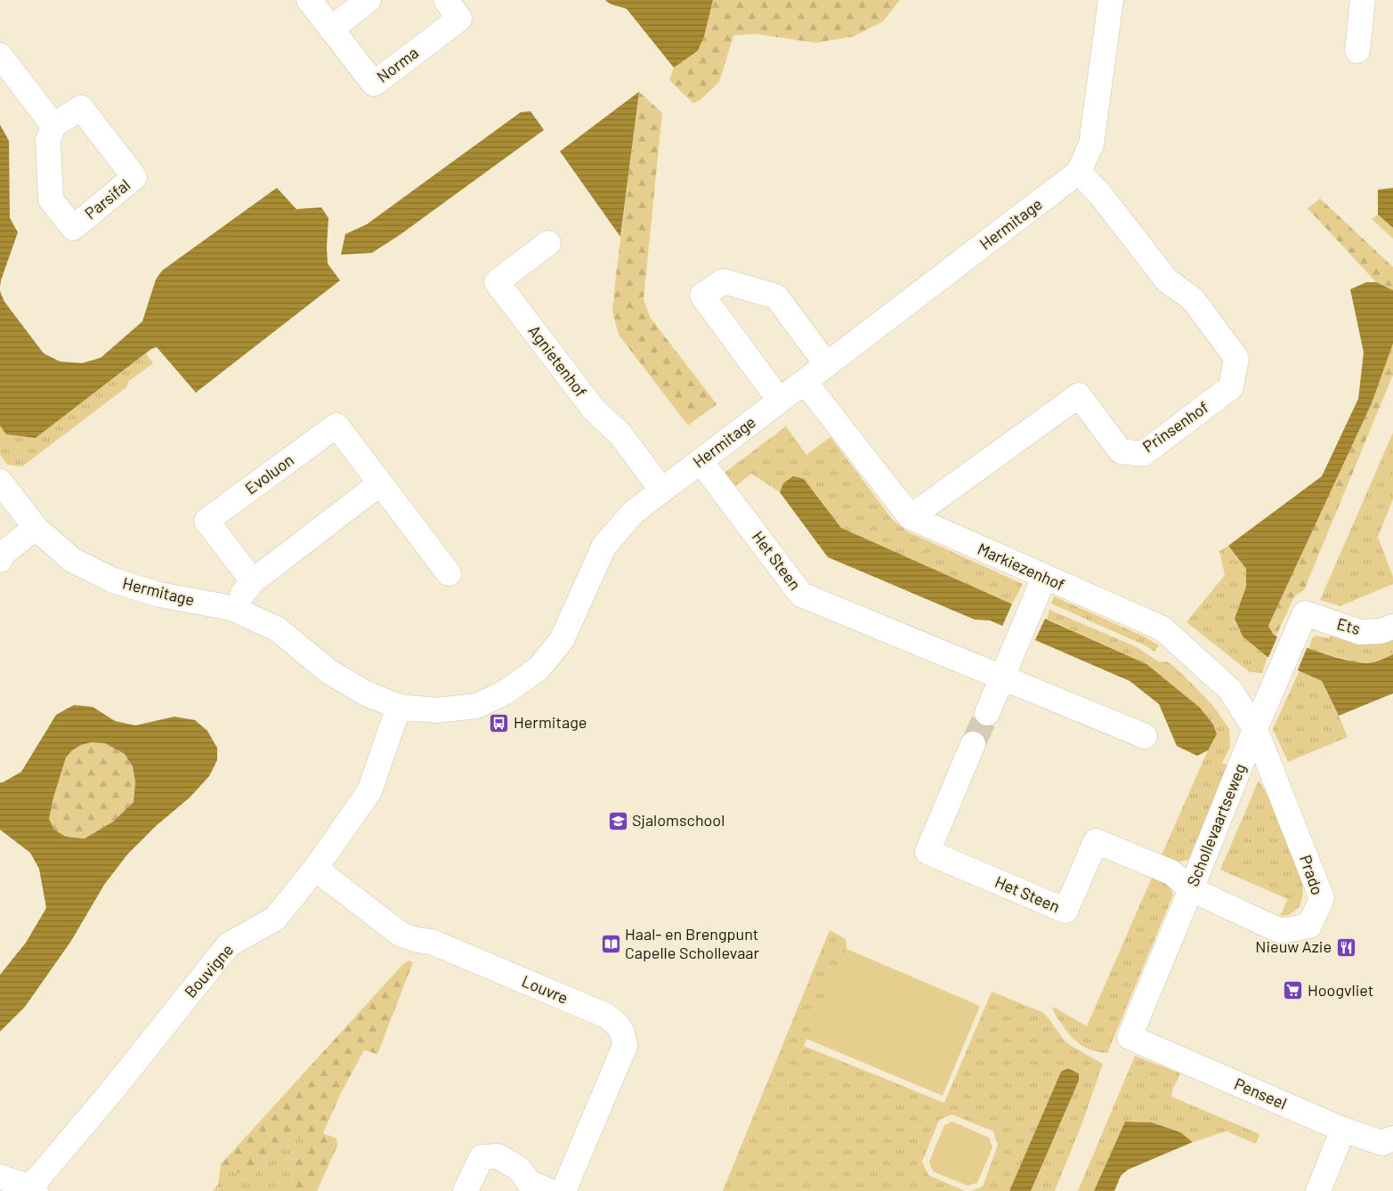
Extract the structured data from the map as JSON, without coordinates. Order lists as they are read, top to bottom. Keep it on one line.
{"streets":{"street":["Norma","Parsifal","Hermitage","Agnietenhof","Prinsenhof","Evoluon","Het Steen","Markiezenhof","Ets","Schollevaartseweg","Prado","Bouvigne","Louvre","Penseel"]},"crossings":[["Hermitage","Agnietenhof"],["Hermitage","Prinsenhof"],["Hermitage","Het Steen"],["Hermitage","Markiezenhof"],["Hermitage","Bouvigne"],["Prinsenhof","Markiezenhof"],["Het Steen","Schollevaartseweg"],["Het Steen","Prado"],["Markiezenhof","Schollevaartseweg"],["Markiezenhof","Prado"],["Ets","Schollevaartseweg"],["Schollevaartseweg","Prado"],["Schollevaartseweg","Penseel"],["Bouvigne","Louvre"]],"places":{"bus stop":["Hermitage"],"school or university":["Sjalomschool"],"library":["Haal- en Brengpunt Capelle Schollevaar"],"restaurant":["Nieuw Azie"],"supermarket":["Hoogvliet"]}}
